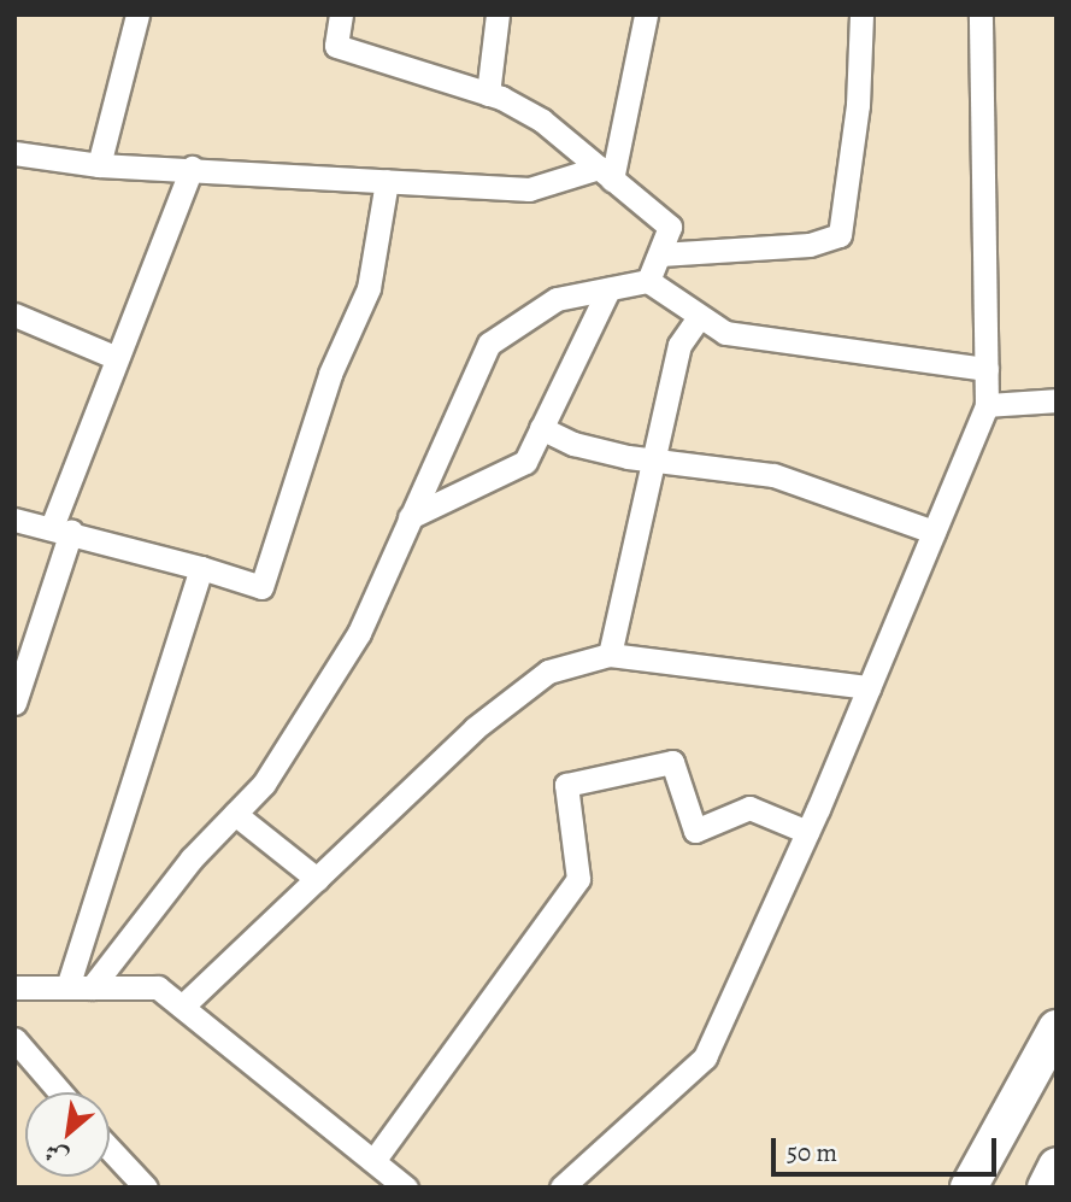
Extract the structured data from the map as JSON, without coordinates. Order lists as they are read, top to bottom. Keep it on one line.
{"scale_bar":"50 m","north":"bottom left"}
